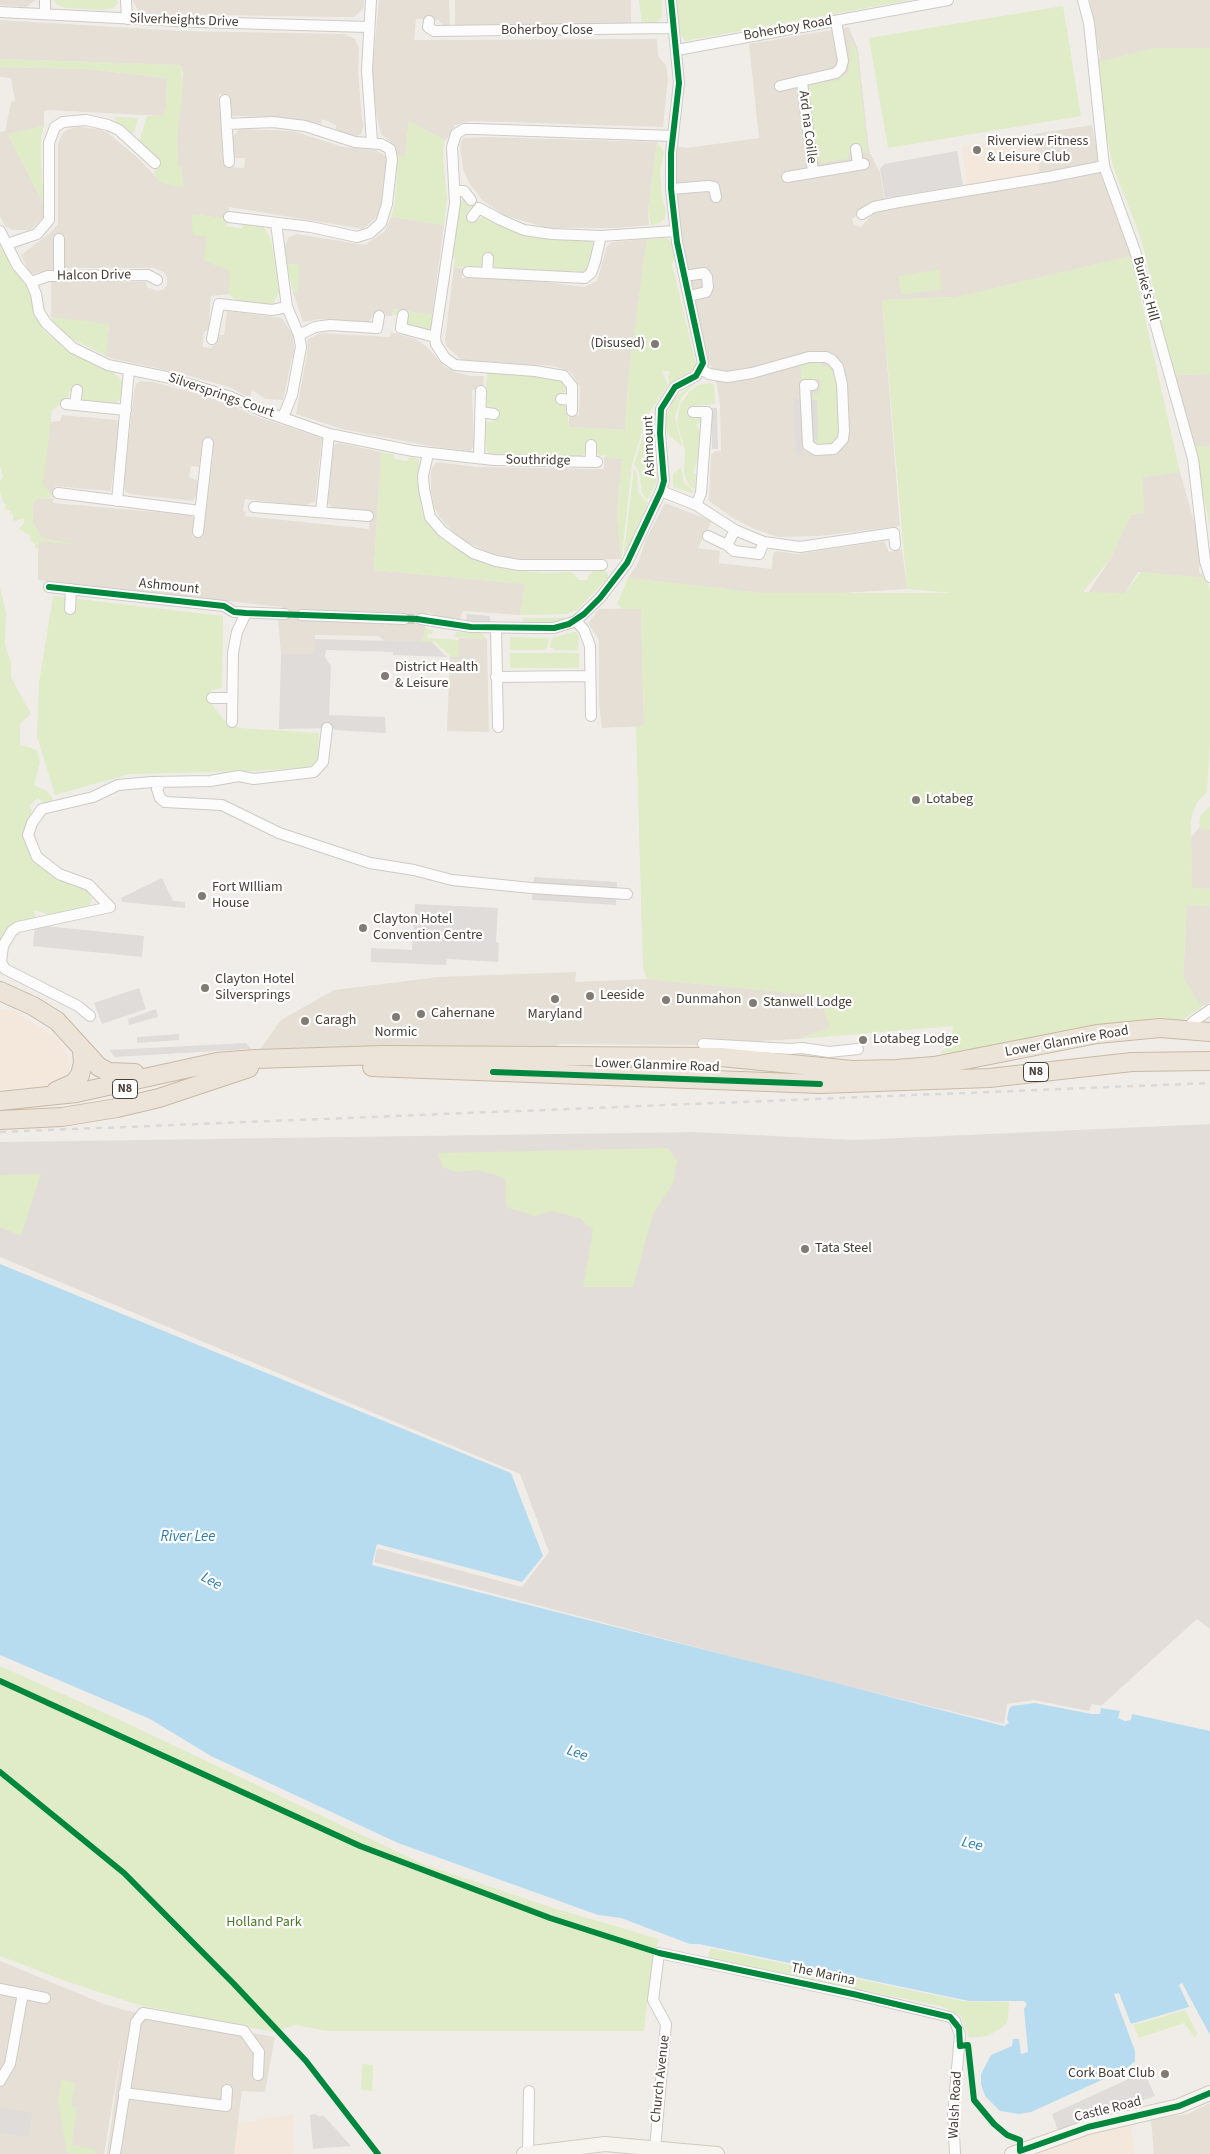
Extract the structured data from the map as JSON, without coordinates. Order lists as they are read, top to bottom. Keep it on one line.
{"streets":{"highway":["Lower Glanmire Road","N8"],"main road":["Castle Road"],"street":["Silverheights Drive","Boherboy Road","Boherboy Close","Ard na Coille","Halcon Drive","Burke's Hill","Silversprings Court","Ashmount","Southridge","The Marina","Church Avenue","Walsh Road"]},"crossings":[["Boherboy Road","Ard na Coille"],["Halcon Drive","Silversprings Court"],["Silversprings Court","Southridge"],["Lower Glanmire Road","N8"],["The Marina","Church Avenue"],["The Marina","Walsh Road"]],"water":["River Lee","Lee"],"parks":["Holland Park"],"places":["Riverview Fitness & Leisure Club","(Disused)","District Health & Leisure","Lotabeg","Fort WIlliam House","Clayton Hotel Convention Centre","Clayton Hotel Silversprings","Leeside","Maryland","Dunmahon","Stanwell Lodge","Cahernane","Normic","Caragh","Lotabeg Lodge","Tata Steel","Cork Boat Club"]}
